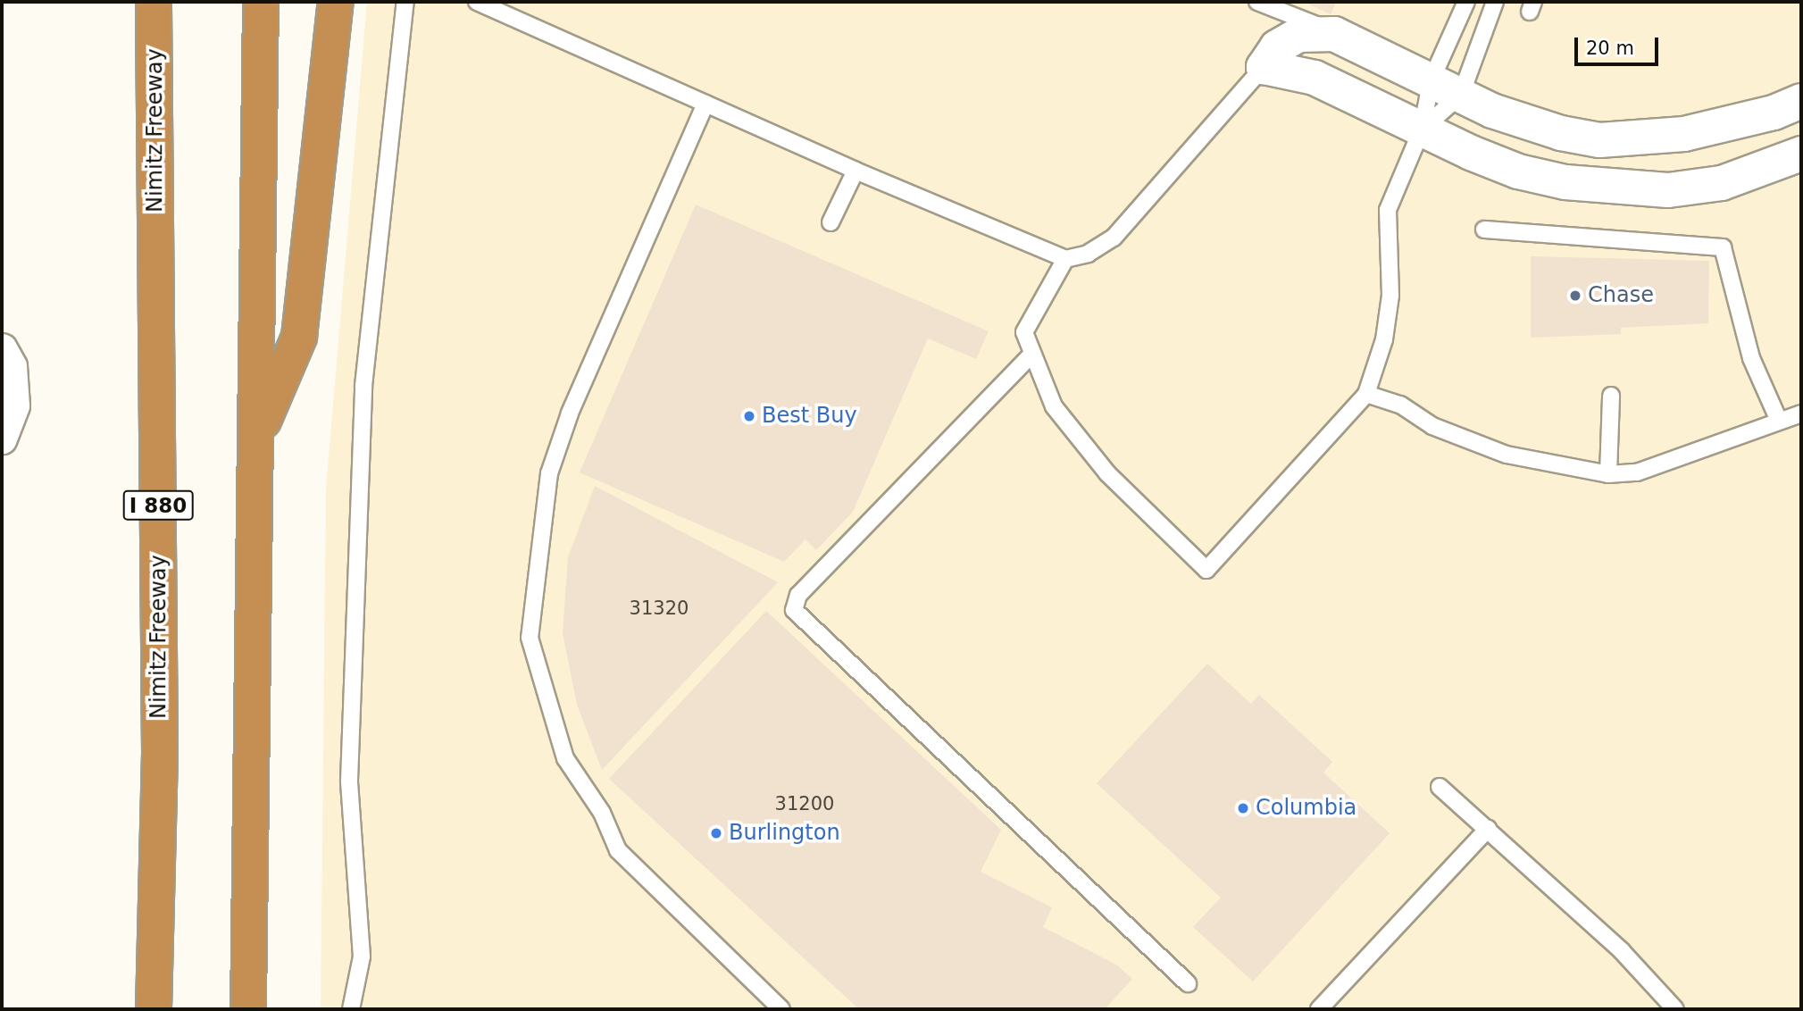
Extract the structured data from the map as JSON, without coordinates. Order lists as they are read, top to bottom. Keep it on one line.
{"streets":{"highway":["Nimitz Freeway","I 880"]},"places":["Chase","Best Buy","Columbia","Burlington"],"house_numbers":["31320","31200"],"scale_bar":"20 m"}
